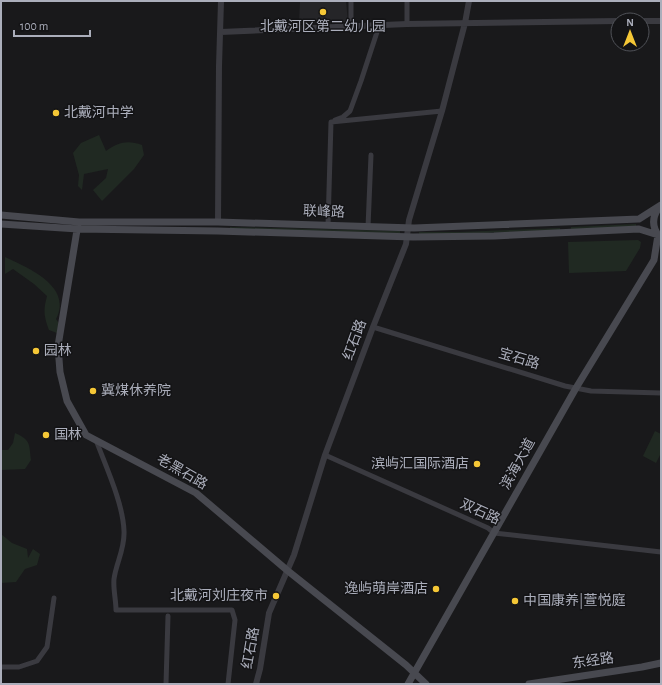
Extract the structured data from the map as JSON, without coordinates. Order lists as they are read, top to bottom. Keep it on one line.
{"streets":{"main road":["联峰路","滨海大道","老黑石路","东经路"],"street":["红石路","宝石路","双石路"]},"crossings":[["联峰路","红石路"],["联峰路","老黑石路"],["红石路","宝石路"],["红石路","老黑石路"],["红石路","双石路"],["宝石路","滨海大道"],["滨海大道","老黑石路"],["滨海大道","双石路"]],"places":["北戴河区第二幼儿园","北戴河中学","园林","冀煤休养院","国林","滨屿汇国际酒店","逸屿萌岸酒店","北戴河刘庄夜市","中国康养|萱悦庭"],"scale_bar":"100 m","north":"top"}
